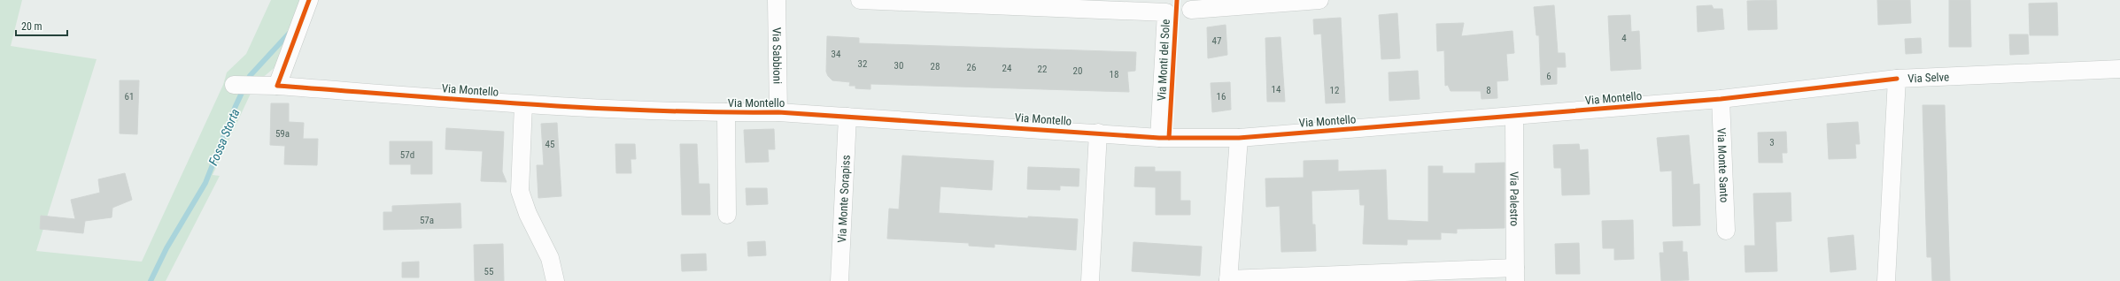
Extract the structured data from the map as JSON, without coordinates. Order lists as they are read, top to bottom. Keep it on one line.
{"streets":{"street":["Via Sabbioni","Via Monti del Sole","Via Selve","Via Montello","Via Monte Santo","Via Monte Sorapiss","Via Palestro"]},"crossings":[["Via Sabbioni","Via Montello"],["Via Monti del Sole","Via Montello"],["Via Selve","Via Montello"],["Via Montello","Via Monte Santo"],["Via Montello","Via Monte Sorapiss"],["Via Montello","Via Palestro"]],"water":["Fossa Storta"],"house_numbers":["4","47","34","32","30","28","26","24","22","20","18","6","14","12","8","61","16","59a","3","45","57d","57a","55"],"scale_bar":"20 m"}
